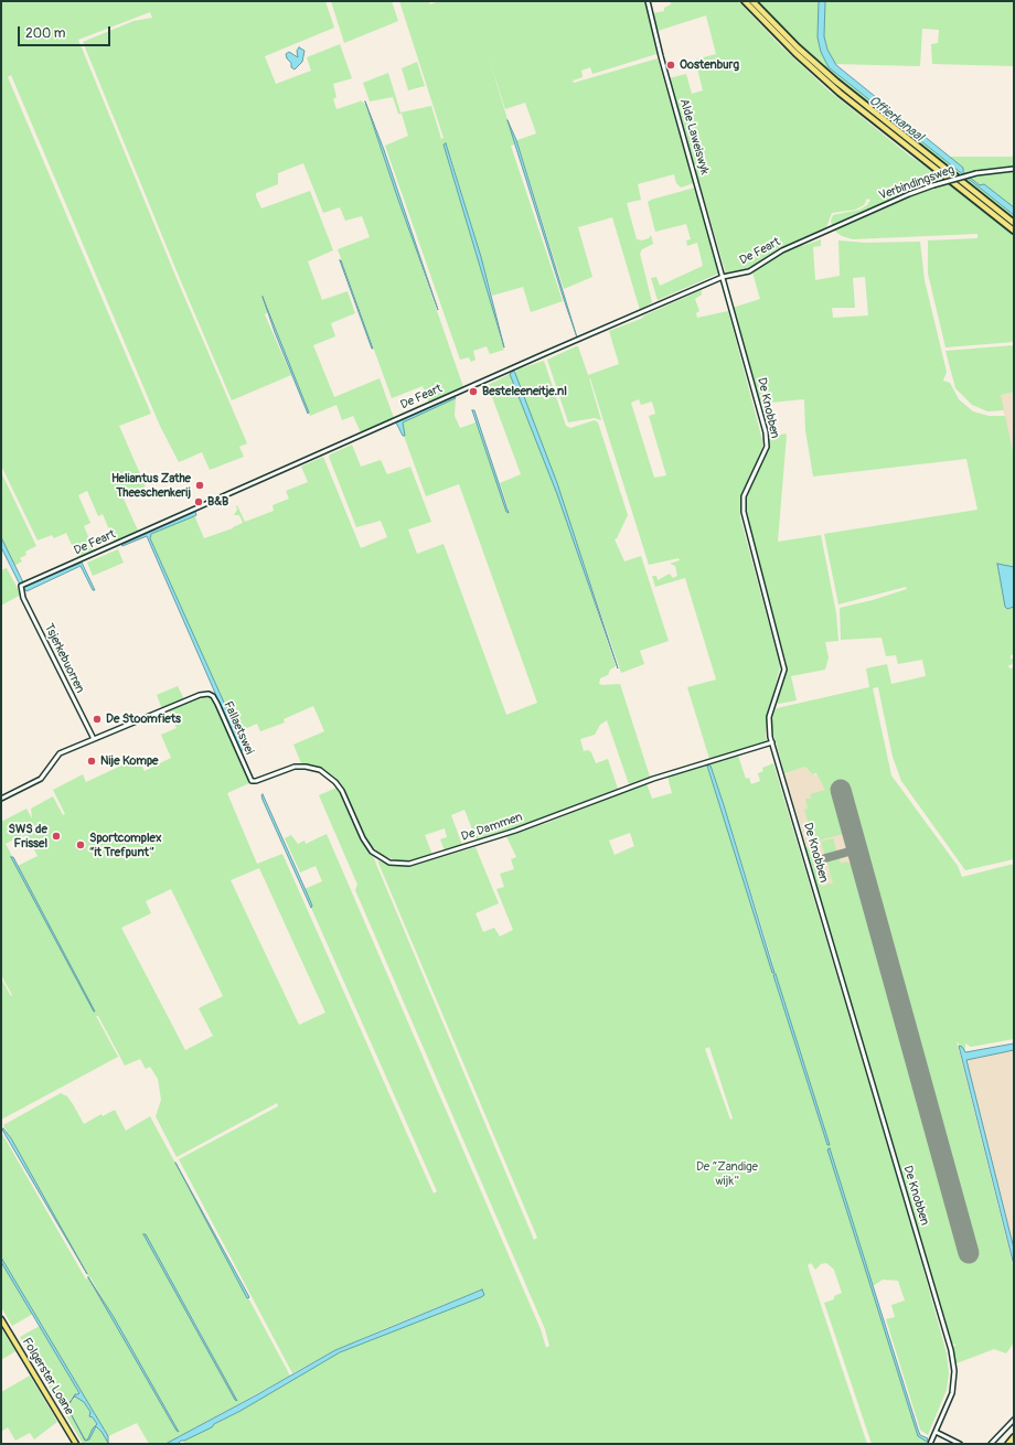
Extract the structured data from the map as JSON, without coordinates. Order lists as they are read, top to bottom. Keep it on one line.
{"streets":{"main road":["Folgerster Loane"],"street":["Alde Laweiswyk","Verbindingsweg","De Feart","De Knobben","Tsjerkebuorren","Fallaetswei","De Dammen"]},"crossings":[["Alde Laweiswyk","De Feart"],["Alde Laweiswyk","De Knobben"],["Verbindingsweg","De Feart"],["De Feart","De Knobben"],["De Feart","Tsjerkebuorren"],["De Knobben","De Dammen"],["Tsjerkebuorren","Fallaetswei"],["Fallaetswei","De Dammen"]],"water":["Offierkanaal"],"parks":["De “Zandige wijk”"],"places":["Oostenburg","Besteleeneitje.nl","Heliantus Zathe Theeschenkerij","B&B","De Stoomfiets","Nije Kompe","SWS de Frissel","Sportcomplex “it Trefpunt”"],"scale_bar":"200 m"}
